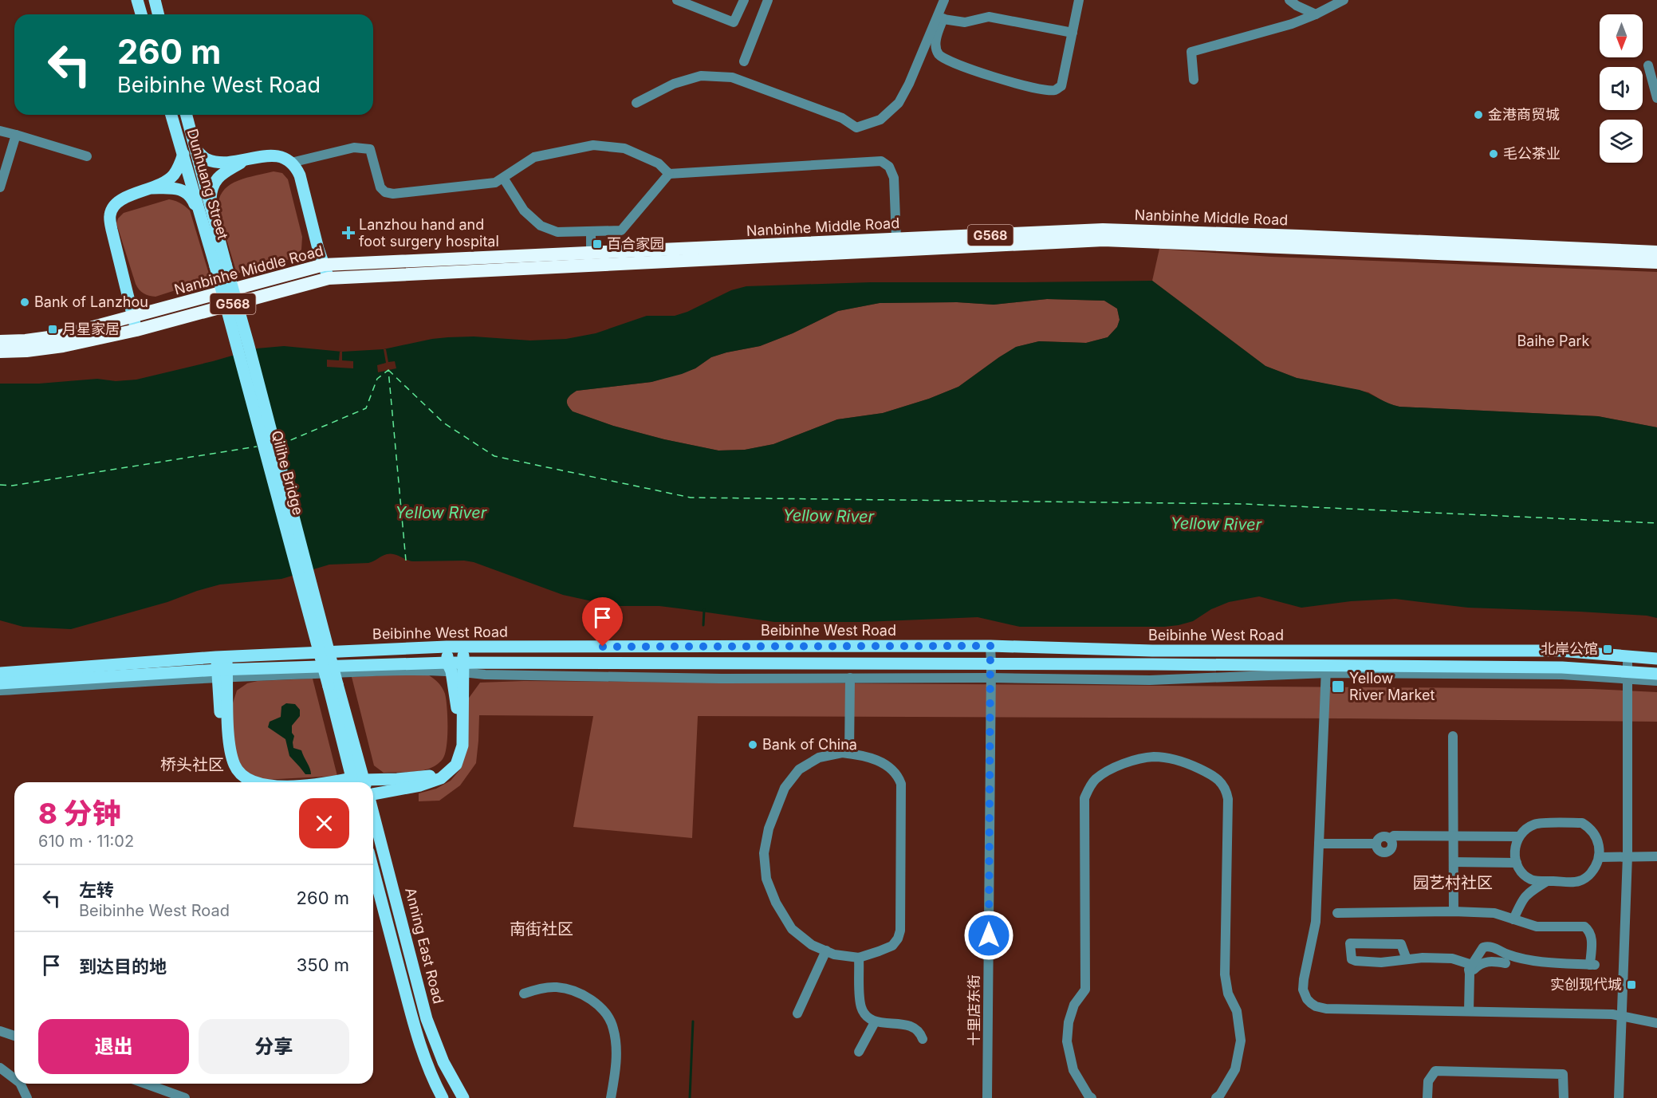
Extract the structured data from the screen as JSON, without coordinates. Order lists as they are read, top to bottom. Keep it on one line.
{"streets":{"highway":["Nanbinhe Middle Road","G568"],"main road":["Dunhuang Street","Qilihe Bridge","Beibinhe West Road","Anning East Road"],"street":["十里店东街"]},"crossings":[["Dunhuang Street","Qilihe Bridge"],["Beibinhe West Road","十里店东街"]],"districts":["桥头社区","园艺村社区","南街社区"],"water":["Yellow River"],"parks":["Baihe Park"],"places":{"other":["金港商贸城","毛公茶业","Bank of Lanzhou","Bank of China"],"health":["Lanzhou hand and foot surgery hospital"],"transit":["百合家园","月星家居","北岸公馆","Yellow River Market","实创现代城"]},"north":"bottom","page":{"turn":["260 m","Beibinhe West Road"],"heading":["8 分钟","610 m · 11:02"],"list":[{"name":"左转","note":"Beibinhe West Road","value":"260 m"},{"name":"到达目的地","value":"350 m"}],"buttons":["退出","分享"]}}
